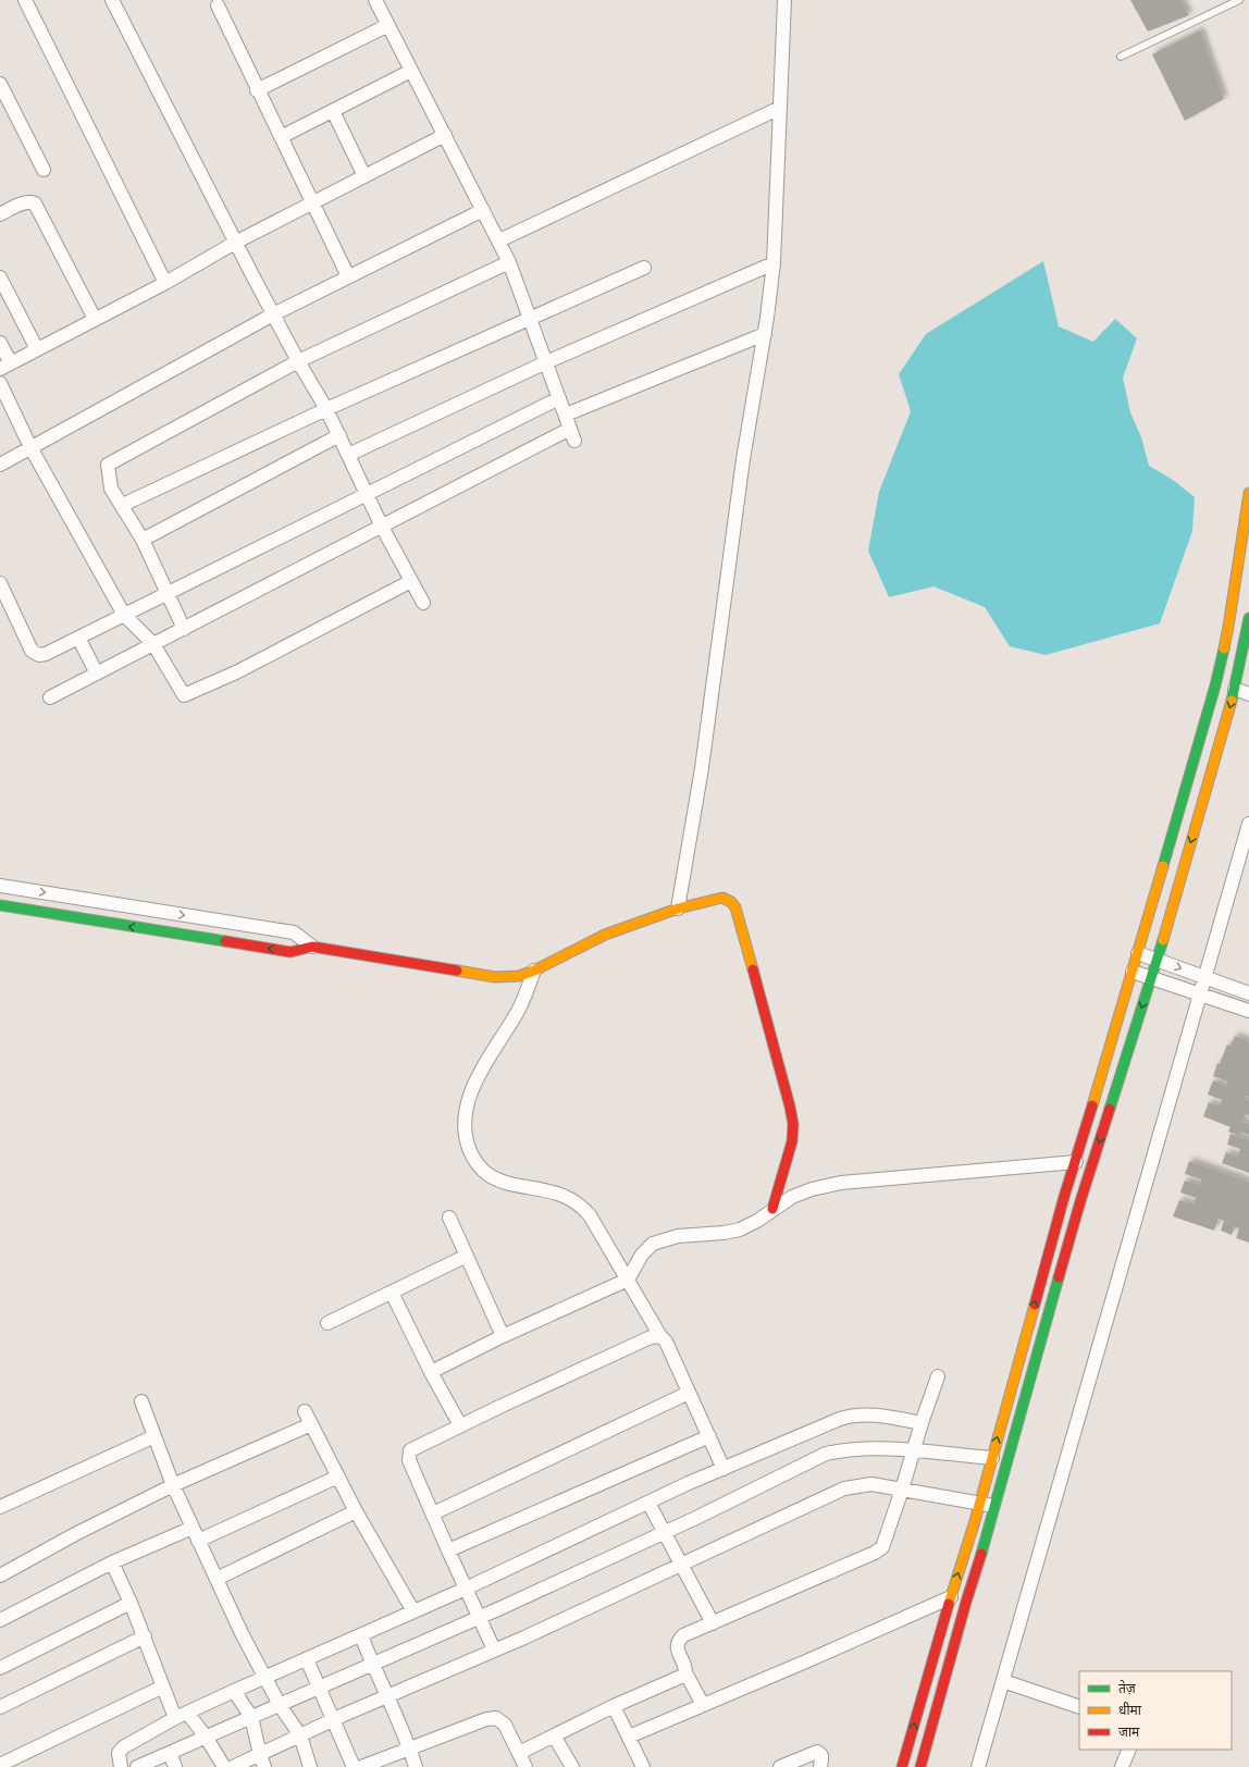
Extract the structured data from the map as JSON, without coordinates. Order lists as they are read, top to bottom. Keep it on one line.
{"legend":["तेज़","धीमा","जाम"]}
